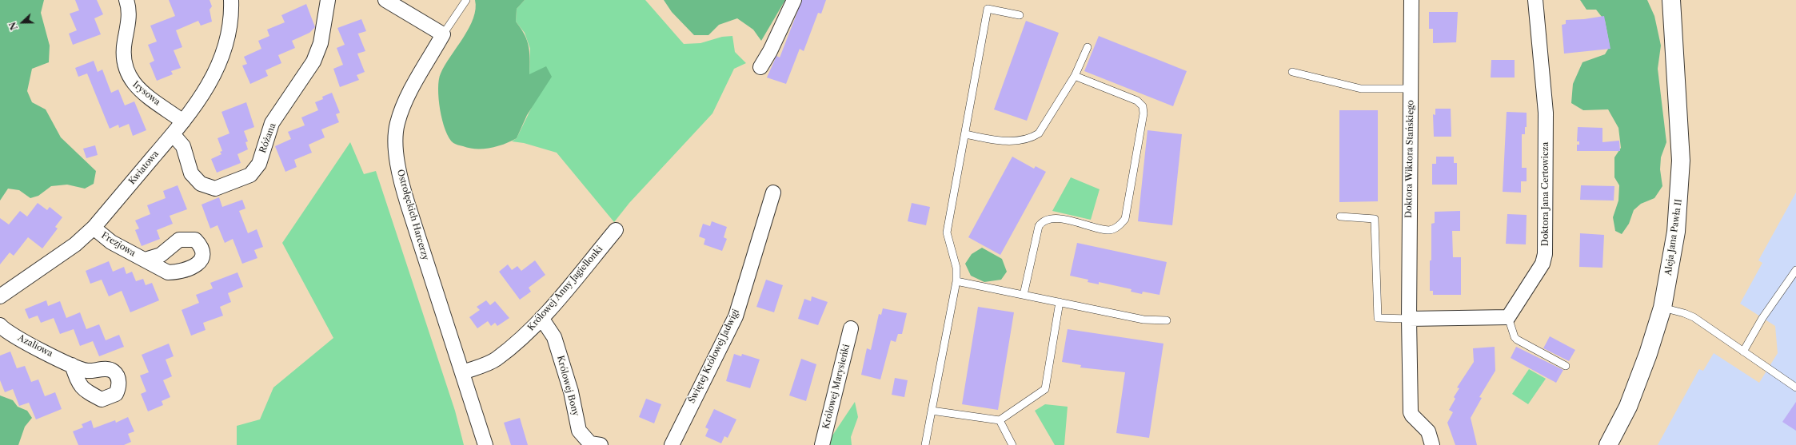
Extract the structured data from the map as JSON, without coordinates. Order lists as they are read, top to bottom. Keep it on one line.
{"streets":{"street":["Irysowa","Różana","Doktora Wiktora Stańskiego","Kwiatowa","Doktora Jana Certowicza","Ostrołęckich Harcerzy","Aleja Jana Pawła II","Frezjowa","Królowej Anny Jagiellonki","Azaliowa","Świętej Królowej Jadwigi","Królowej Bony","Królowej Marysieńki"]},"crossings":[["Irysowa","Kwiatowa"],["Różana","Kwiatowa"],["Kwiatowa","Frezjowa"],["Ostrołęckich Harcerzy","Królowej Anny Jagiellonki"],["Królowej Anny Jagiellonki","Królowej Bony"]],"north":"left"}
